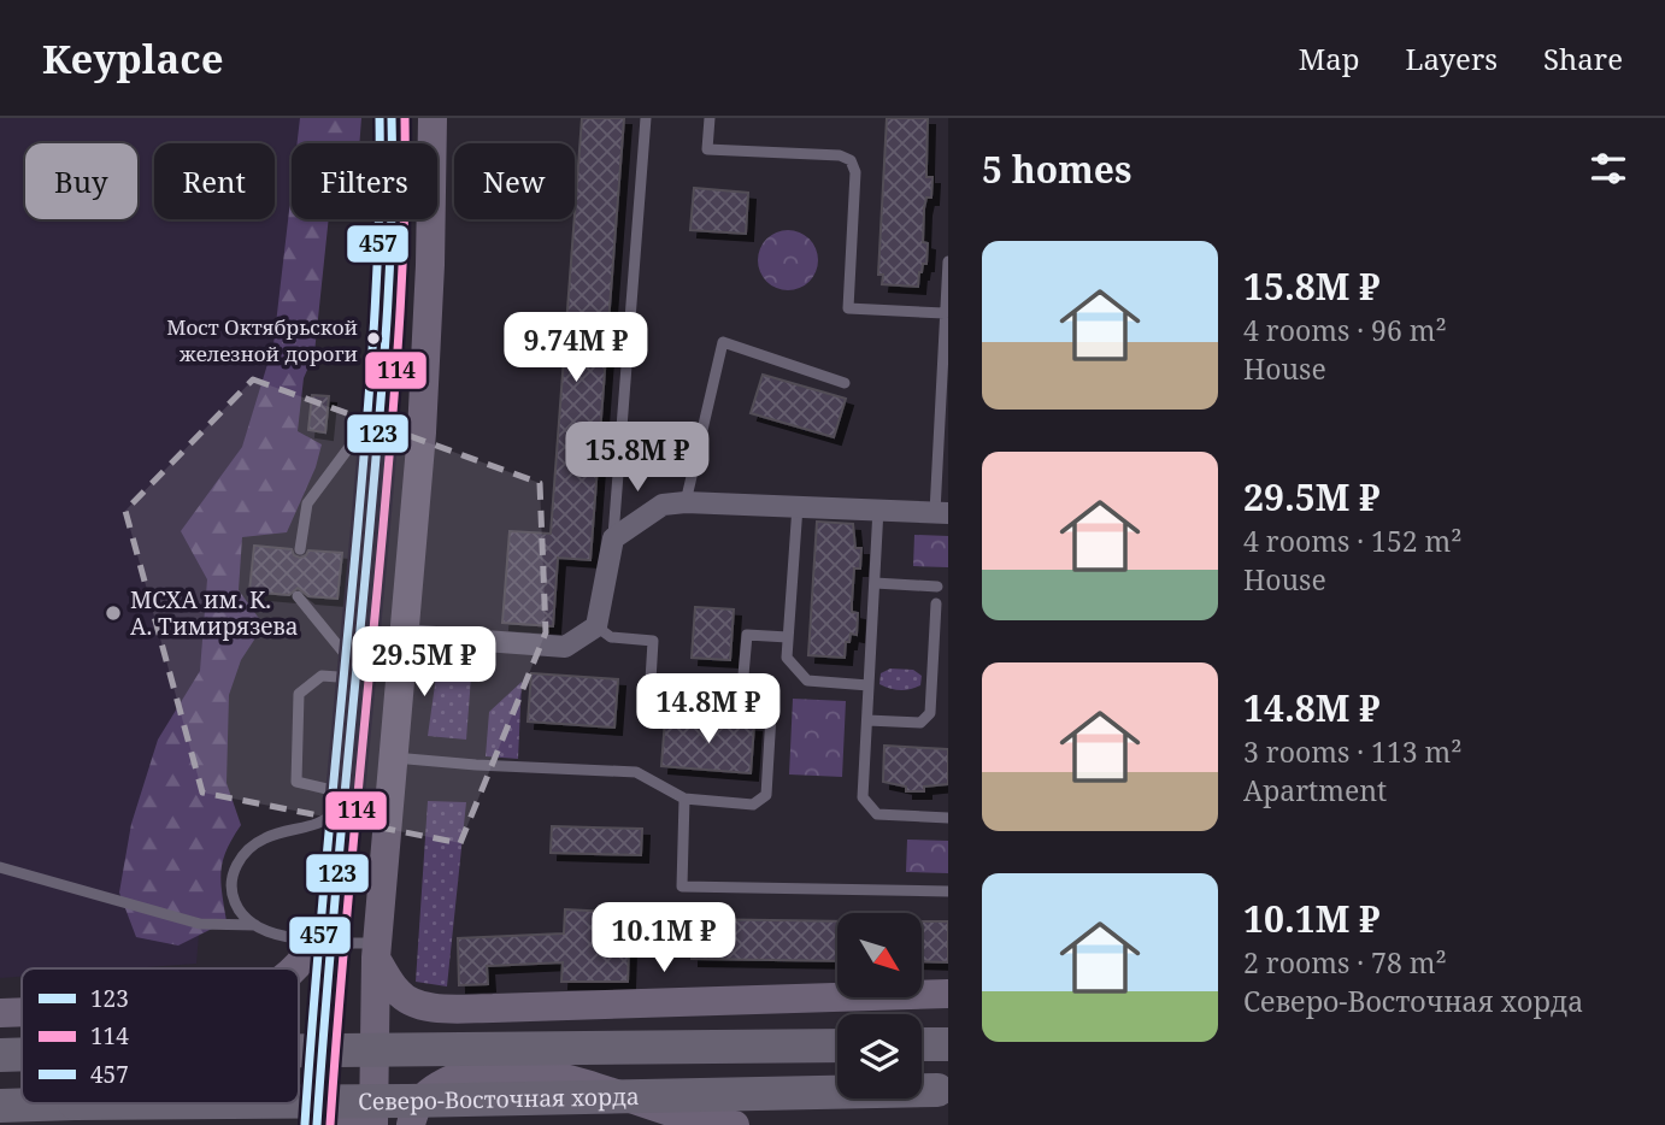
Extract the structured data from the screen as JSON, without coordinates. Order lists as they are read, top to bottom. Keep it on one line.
{"streets":{"main road":["Северо-Восточная хорда"]},"places":["Мост Октябрьской железной дороги","МСХА им. К. А. Тимирязева"],"lines":["transit line 123","transit line 114","transit line 457"],"legend":["123","114","457"],"north":"bottom right","page":{"header":"Keyplace","nav":["Map","Layers","Share"],"heading":"5 homes","chip":["Buy","Rent","Filters","New"],"list":[{"name":"15.8M ₽","note":"4 rooms · 96 m² · House"},{"name":"29.5M ₽","note":"4 rooms · 152 m² · House"},{"name":"14.8M ₽","note":"3 rooms · 113 m² · Apartment"},{"name":"10.1M ₽","note":"2 rooms · 78 m² · Северо-Восточная хорда"}],"price":["9.74M ₽","15.8M ₽","29.5M ₽","14.8M ₽","10.1M ₽"]}}
